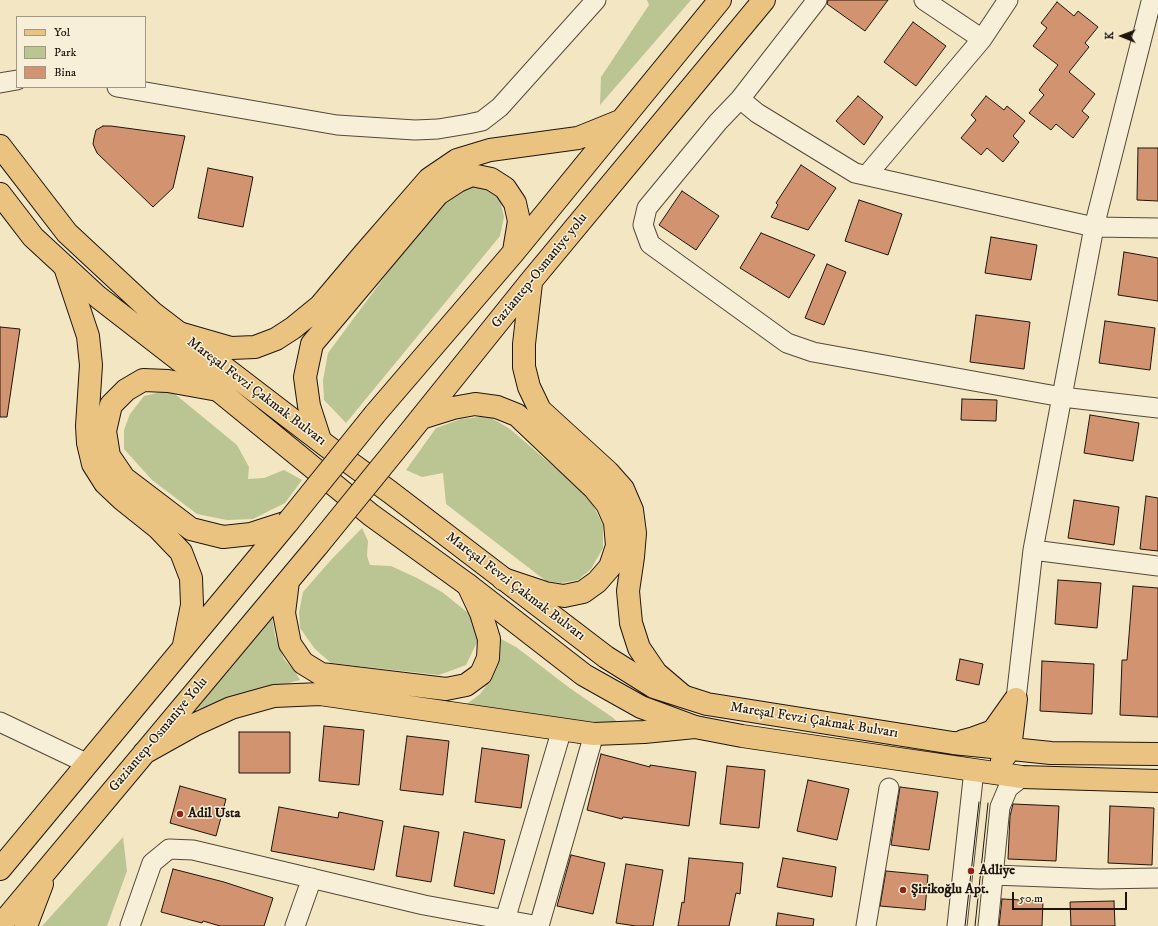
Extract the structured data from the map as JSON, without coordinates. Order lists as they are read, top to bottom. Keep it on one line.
{"streets":{"main road":["Gaziantep-Osmaniye yolu","Mareşal Fevzi Çakmak Bulvarı","Gaziantep-Osmaniye Yolu"]},"crossings":[["Gaziantep-Osmaniye yolu","Gaziantep-Osmaniye Yolu"]],"places":["Adil Usta","Adliye","Şirikoğlu Apt."],"legend":["Yol","Park","Bina"],"scale_bar":"50 m","north":"left"}
